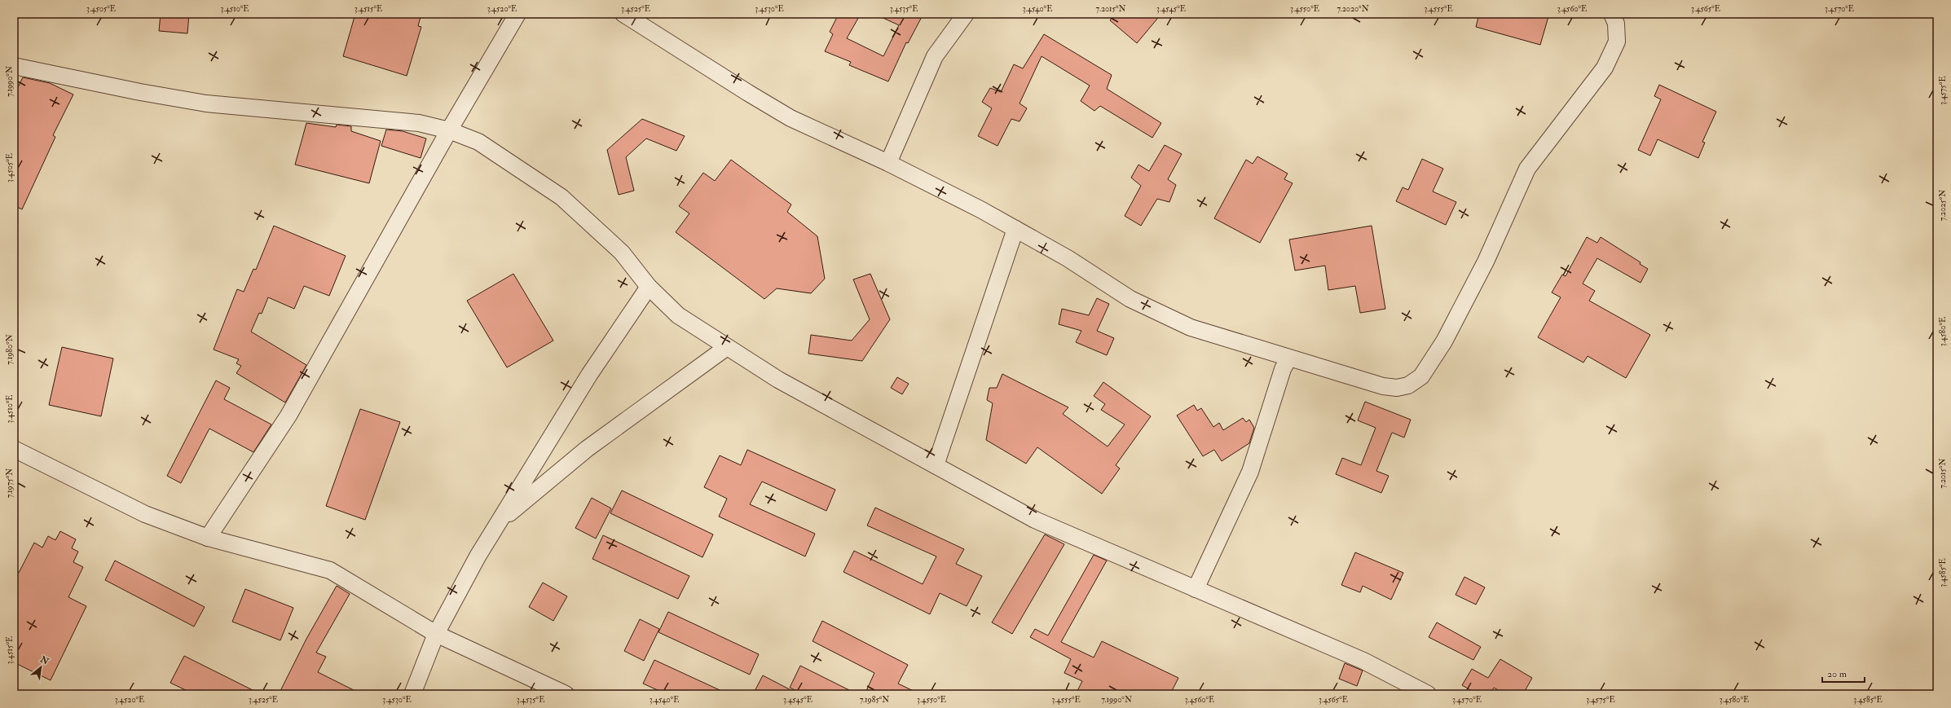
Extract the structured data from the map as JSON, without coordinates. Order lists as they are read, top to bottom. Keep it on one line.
{"scale_bar":"20 m","north":"top right","coordinates":["3.4505°E","3.4510°E","3.4515°E","3.4520°E","3.4525°E","3.4530°E","3.4535°E","3.4540°E","7.2015°N","3.4545°E","3.4550°E","7.2020°N","3.4555°E","3.4560°E","3.4565°E","3.4570°E","7.1990°N","3.4575°E","7.2025°N","3.4580°E","7.1980°N","7.1975°N","3.4585°E","7.1985°N"]}
